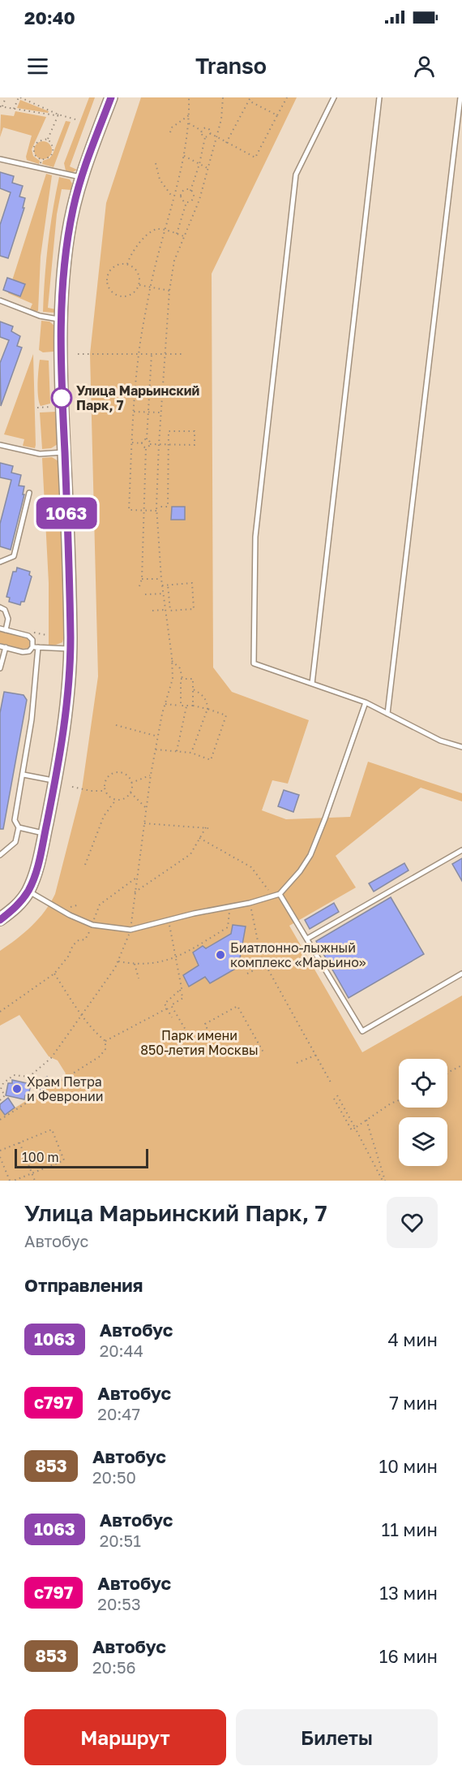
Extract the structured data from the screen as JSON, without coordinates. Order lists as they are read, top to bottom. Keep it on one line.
{"parks":["Парк имени 850-летия Москвы"],"places":["Улица Марьинский Парк, 7","Биатлонно-лыжный комплекс «Марьино»","Храм Петра и Февронии"],"lines":["bus line 1063"],"scale_bar":"100 m","page":{"status":"20:40","header":"Transo","on_map":"1063","scale":"100 m","heading":[["Улица Марьинский Парк, 7","Автобус"],"Отправления"],"list":[{"mark":"1063","name":"Автобус","note":"20:44","value":"4 мин"},{"mark":"с797","name":"Автобус","note":"20:47","value":"7 мин"},{"mark":"853","name":"Автобус","note":"20:50","value":"10 мин"},{"mark":"1063","name":"Автобус","note":"20:51","value":"11 мин"},{"mark":"с797","name":"Автобус","note":"20:53","value":"13 мин"},{"mark":"853","name":"Автобус","note":"20:56","value":"16 мин"}],"buttons":["Маршрут","Билеты"]}}
